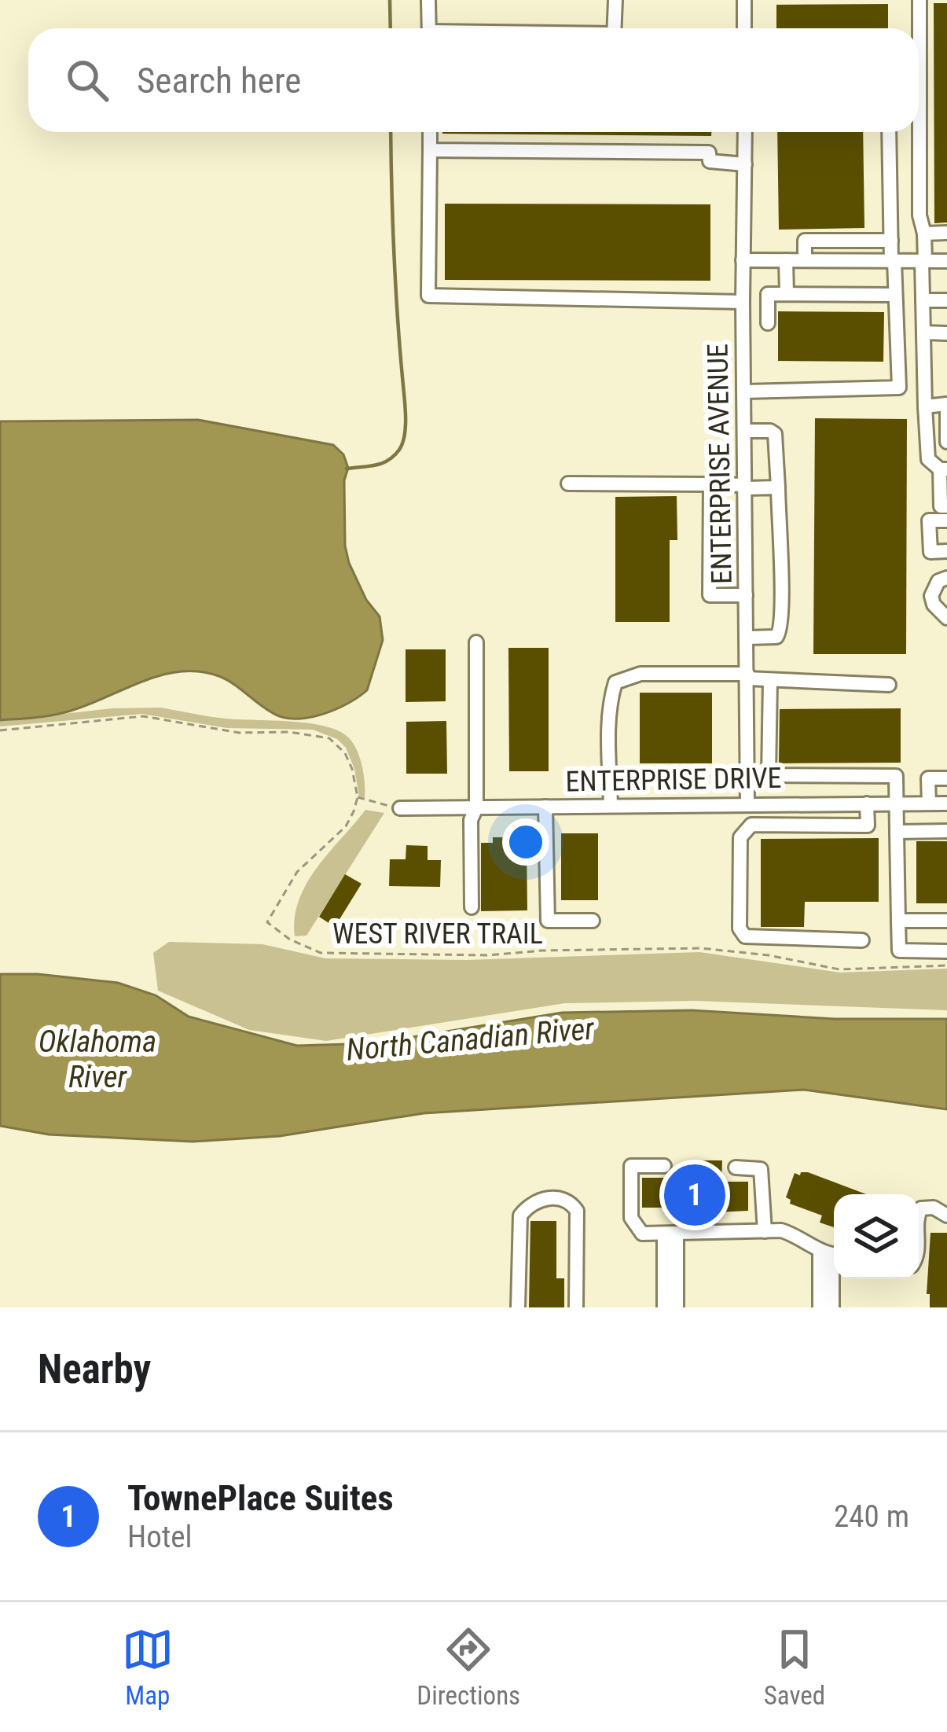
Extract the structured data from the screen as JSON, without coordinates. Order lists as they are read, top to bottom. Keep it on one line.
{"streets":{"street":["ENTERPRISE AVENUE","ENTERPRISE DRIVE"],"path":["WEST RIVER TRAIL"]},"crossings":[["ENTERPRISE AVENUE","ENTERPRISE DRIVE"]],"water":["North Canadian River","Oklahoma River"],"page":{"search":"Search here","pins":"1","heading":"Nearby","list":[{"mark":"1","name":"TownePlace Suites","note":"Hotel","value":"240 m"}],"nav":["Map","Directions","Saved"]}}
